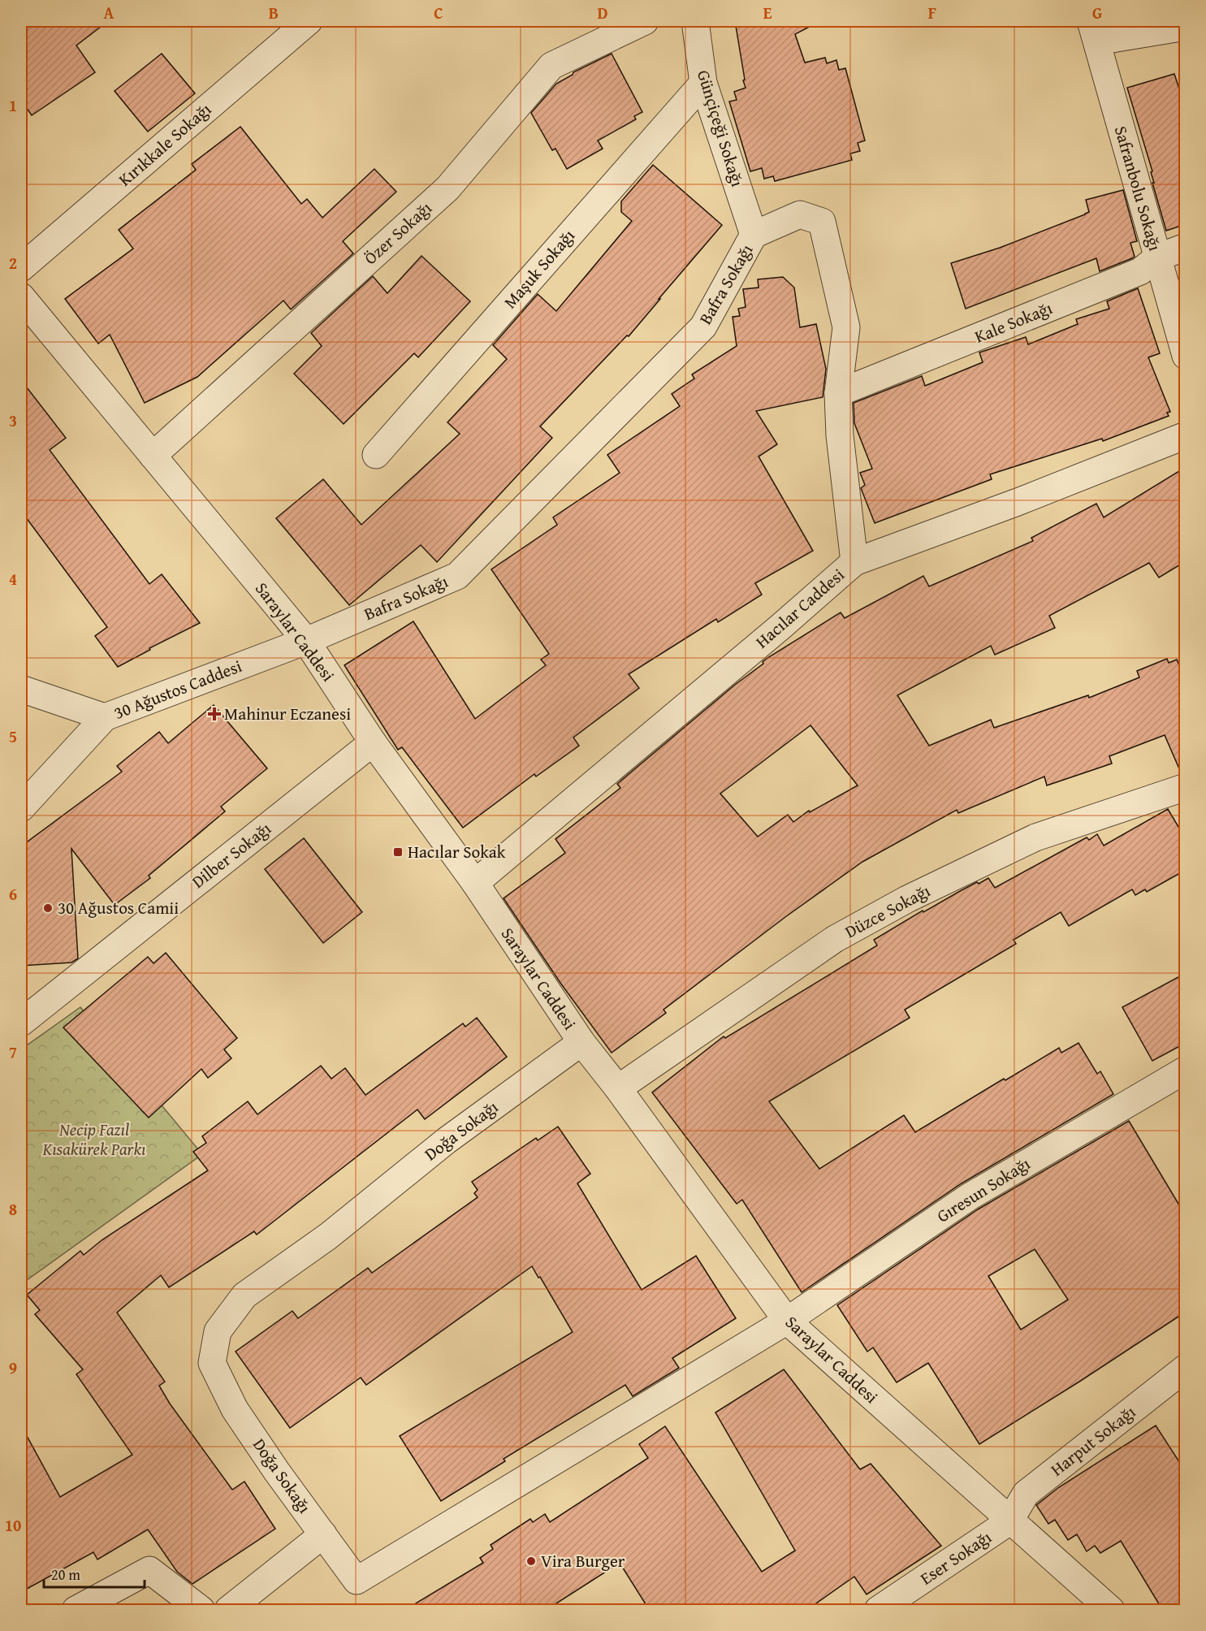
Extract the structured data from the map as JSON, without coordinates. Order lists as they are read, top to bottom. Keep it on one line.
{"streets":{"street":["Günçiçeği Sokağı","Kırıkkale Sokağı","Safranbolu Sokağı","Özer Sokağı","Maşuk Sokağı","Bafra Sokağı","Kale Sokağı","Hacılar Caddesi","Saraylar Caddesi","30 Ağustos Caddesi","Dilber Sokağı","Düzce Sokağı","Doğa Sokağı","Gıresun Sokağı","Harput Sokağı","Eser Sokağı"]},"crossings":[["Günçiçeği Sokağı","Maşuk Sokağı"],["Günçiçeği Sokağı","Bafra Sokağı"],["Safranbolu Sokağı","Kale Sokağı"],["Özer Sokağı","Saraylar Caddesi"],["Bafra Sokağı","Kale Sokağı"],["Bafra Sokağı","Hacılar Caddesi"],["Bafra Sokağı","Saraylar Caddesi"],["Bafra Sokağı","30 Ağustos Caddesi"],["Hacılar Caddesi","Saraylar Caddesi"],["Saraylar Caddesi","30 Ağustos Caddesi"],["Saraylar Caddesi","Dilber Sokağı"],["Saraylar Caddesi","Düzce Sokağı"],["Saraylar Caddesi","Doğa Sokağı"],["Saraylar Caddesi","Gıresun Sokağı"],["Saraylar Caddesi","Harput Sokağı"],["Saraylar Caddesi","Eser Sokağı"],["Doğa Sokağı","Gıresun Sokağı"],["Harput Sokağı","Eser Sokağı"]],"parks":["Necip Fazıl Kısakürek Parkı"],"places":{"health":["Mahinur Eczanesi"],"transit":["Hacılar Sokak"],"other":["30 Ağustos Camii","Vira Burger"]},"scale_bar":"20 m","grid":{"columns":["A","B","C","D","E","F","G"],"rows":["1","2","3","4","5","6","7","8","9","10"]}}
